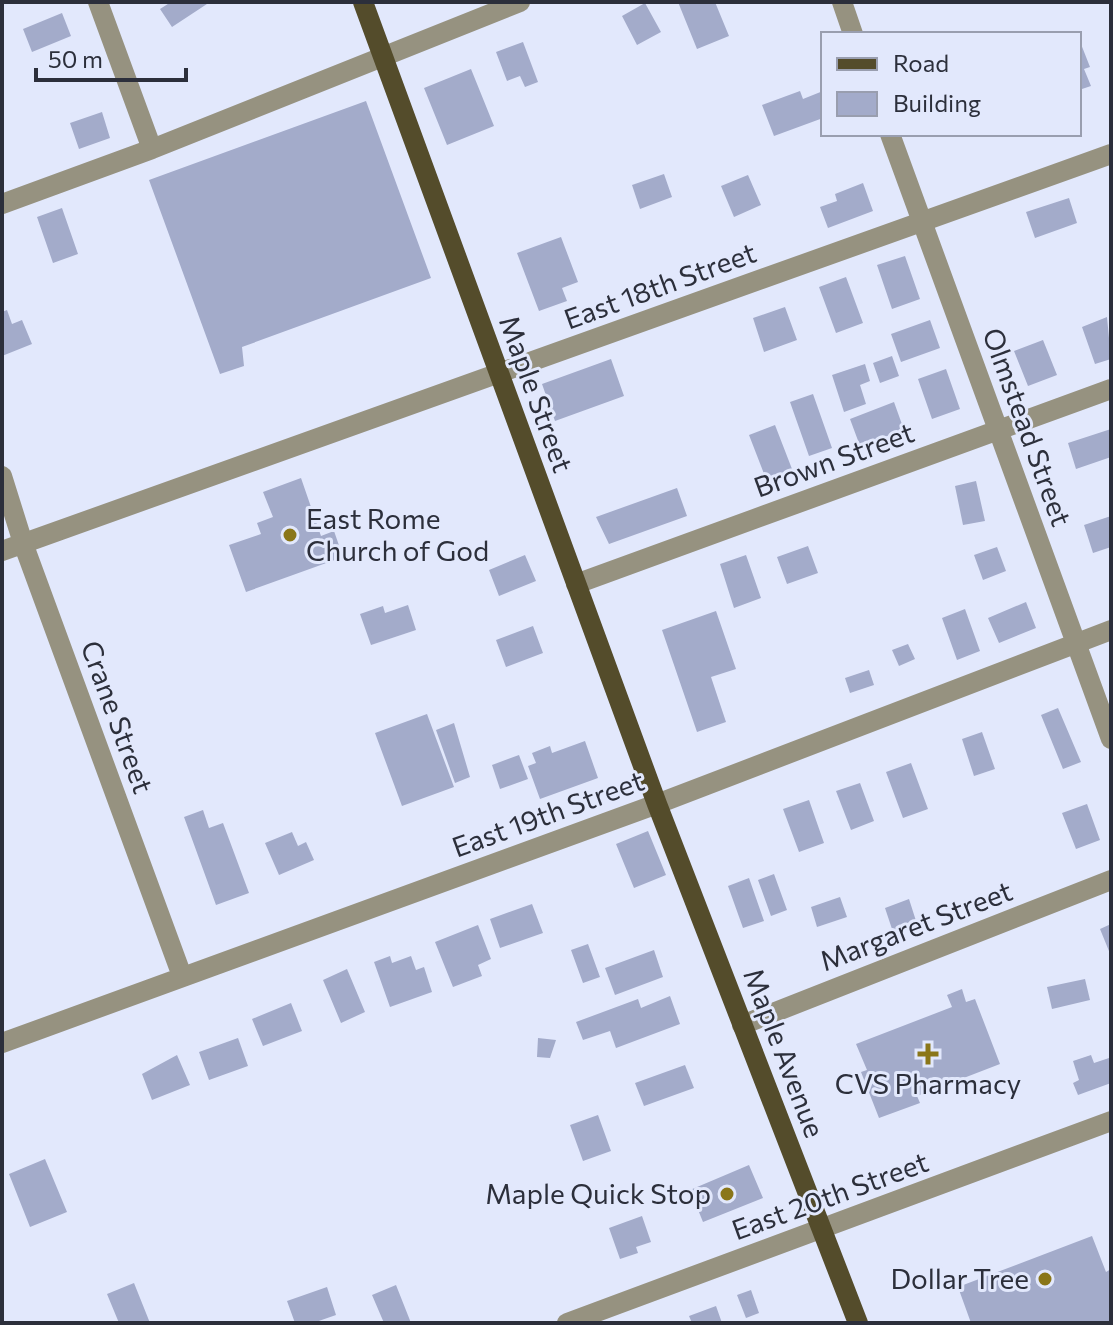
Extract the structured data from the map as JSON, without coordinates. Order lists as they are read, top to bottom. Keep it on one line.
{"streets":{"main road":["Maple Street","Maple Avenue"],"street":["East 18th Street","Olmstead Street","Brown Street","Crane Street","East 19th Street","Margaret Street","East 20th Street"]},"crossings":[["East 18th Street","Maple Street"],["East 18th Street","Olmstead Street"],["East 18th Street","Crane Street"],["Maple Street","Brown Street"],["Maple Street","East 19th Street"],["Maple Street","Maple Avenue"],["Olmstead Street","Brown Street"],["Olmstead Street","East 19th Street"],["Crane Street","East 19th Street"],["East 19th Street","Maple Avenue"],["Margaret Street","Maple Avenue"],["Maple Avenue","East 20th Street"]],"places":{"other":["East Rome Church of God","Maple Quick Stop","Dollar Tree"],"health":["CVS Pharmacy"]},"legend":["Road","Building"],"scale_bar":"50 m"}
